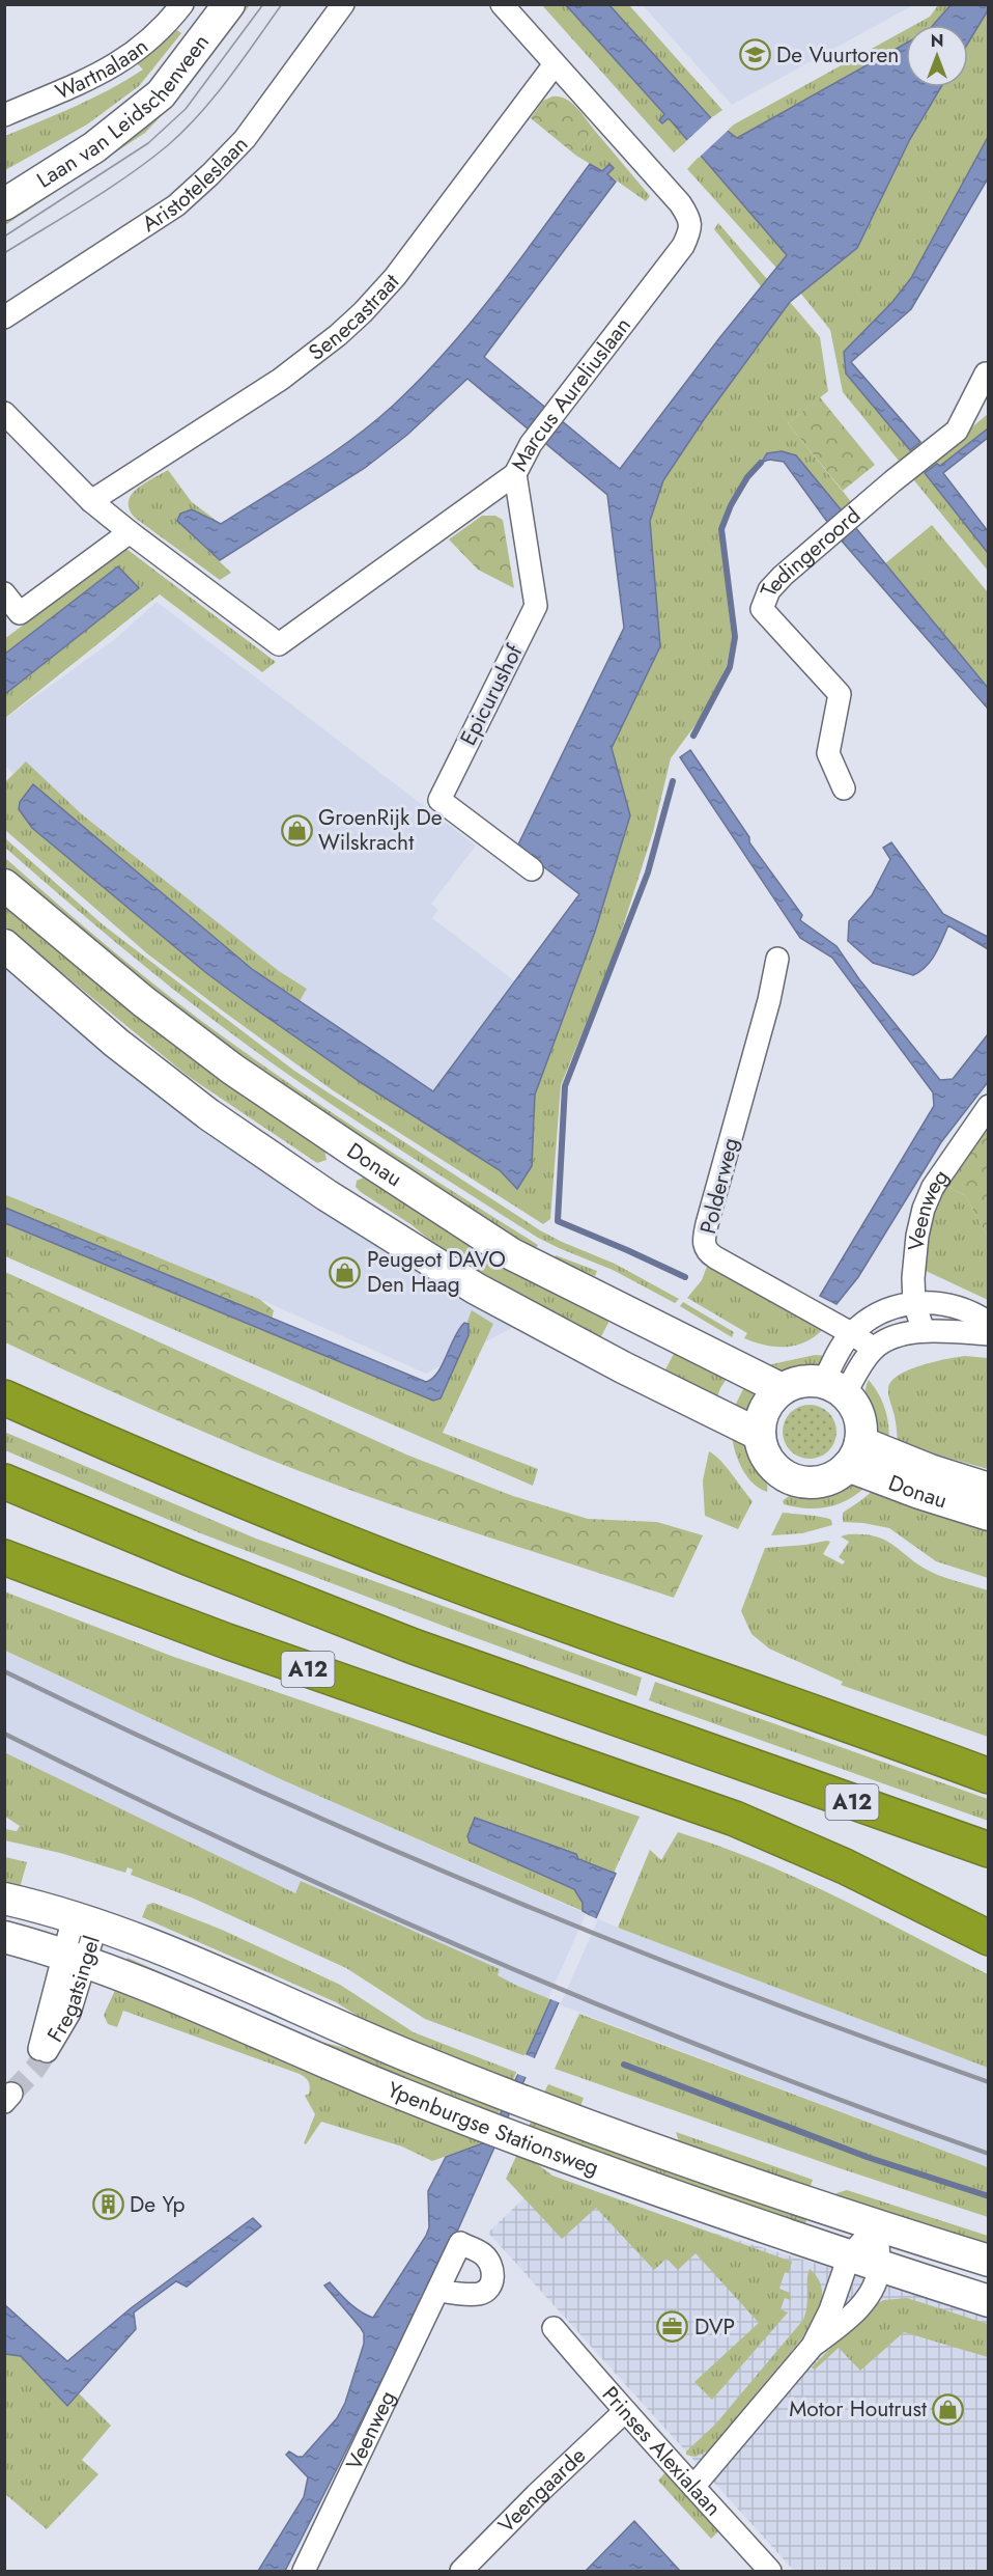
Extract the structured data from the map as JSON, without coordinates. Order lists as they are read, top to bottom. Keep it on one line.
{"streets":{"highway":["A12"],"main road":["Laan van Leidschenveen","Donau","Ypenburgse Stationsweg"],"street":["Wartnalaan","Aristoteleslaan","Senecastraat","Marcus Aureliuslaan","Tedingeroord","Epicurushof","Polderweg","Veenweg","Fregatsingel","Prinses Alexialaan","Veengaarde"]},"crossings":[["Senecastraat","Marcus Aureliuslaan"],["Marcus Aureliuslaan","Epicurushof"],["Fregatsingel","Ypenburgse Stationsweg"],["Prinses Alexialaan","Veengaarde"]],"places":{"school or university":["De Vuurtoren"],"shop":["GroenRijk De Wilskracht","Peugeot DAVO Den Haag","Motor Houtrust"],"building":["De Yp"],"office":["DVP"]},"north":"top"}
